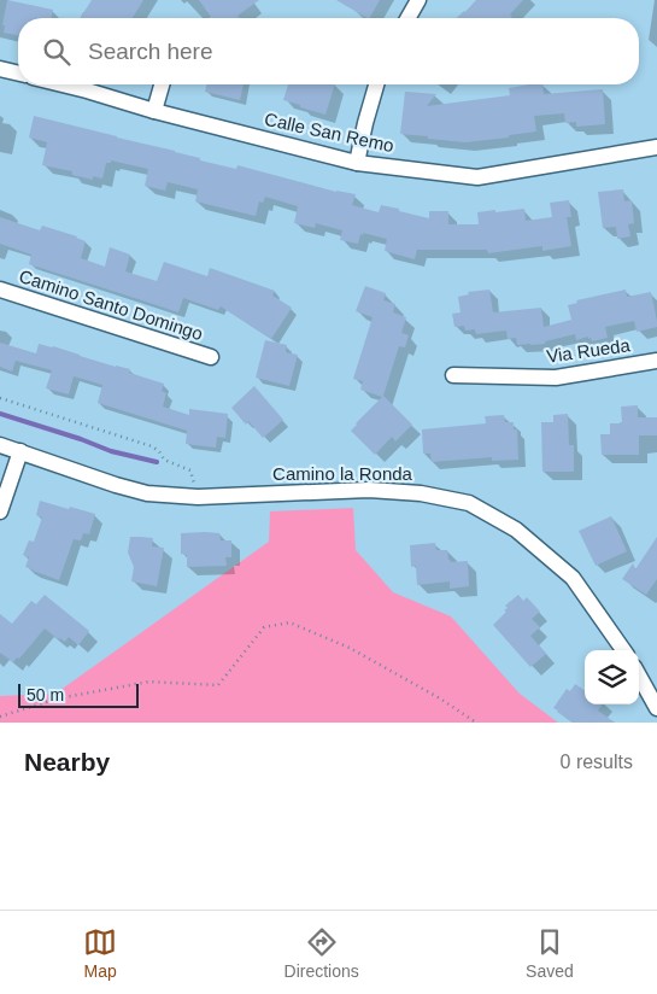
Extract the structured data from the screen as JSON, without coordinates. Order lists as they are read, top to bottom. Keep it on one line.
{"streets":{"street":["Calle San Remo","Camino Santo Domingo","Via Rueda","Camino la Ronda"]},"scale_bar":"50 m","page":{"search":"Search here","scale":"50 m","heading":["Nearby","0 results"],"nav":["Map","Directions","Saved"]}}
